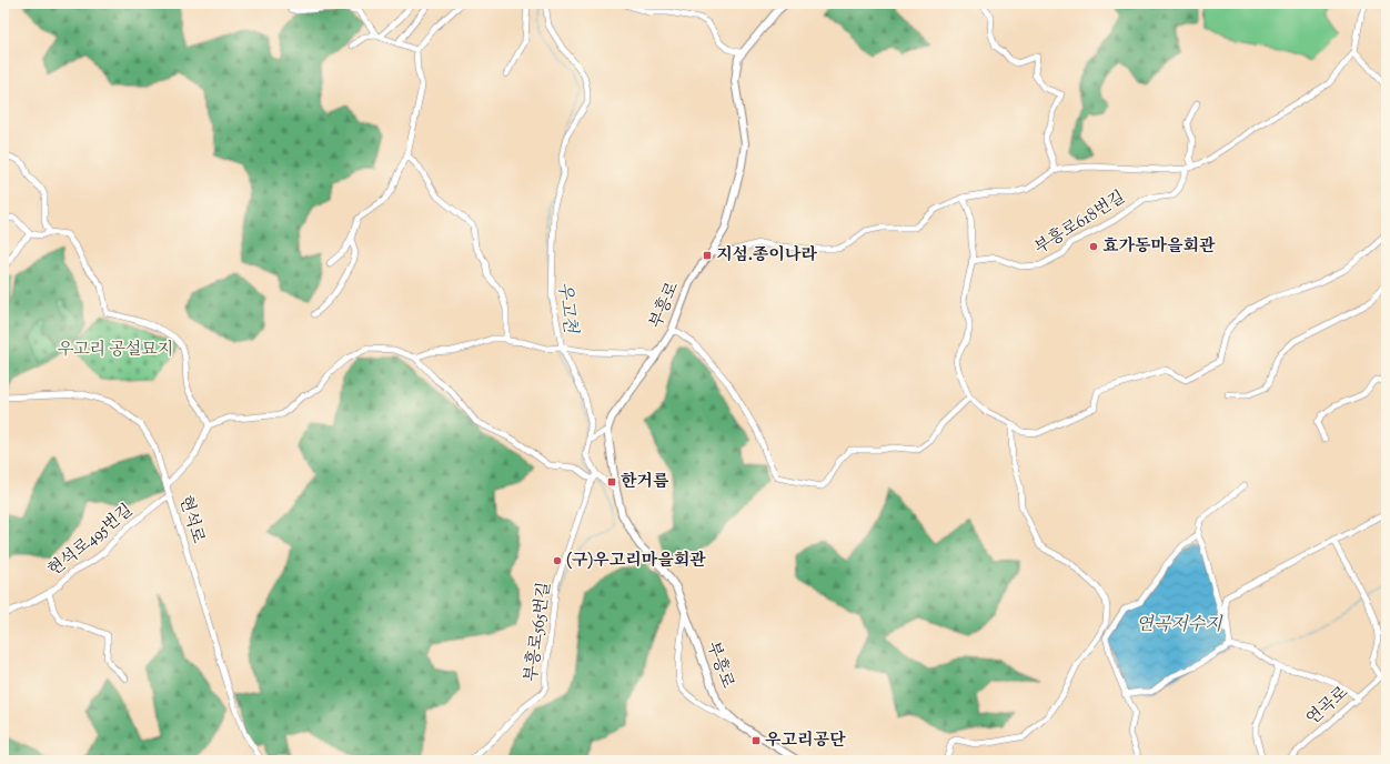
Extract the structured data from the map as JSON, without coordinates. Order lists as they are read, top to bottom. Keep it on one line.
{"streets":{"main road":["부흥로"],"street":["부흥로618번길","현석로","현석로495번길","부흥로565번길","연곡로"]},"crossings":[["부흥로618번길","부흥로"],["현석로","현석로495번길"]],"water":["우고천","연곡저수지"],"parks":["우고리 공설묘지"],"places":{"other":["효가동마을회관","(구)우고리마을회관"],"transit":["지섬.종이나라","한거름","우고리공단"]}}
